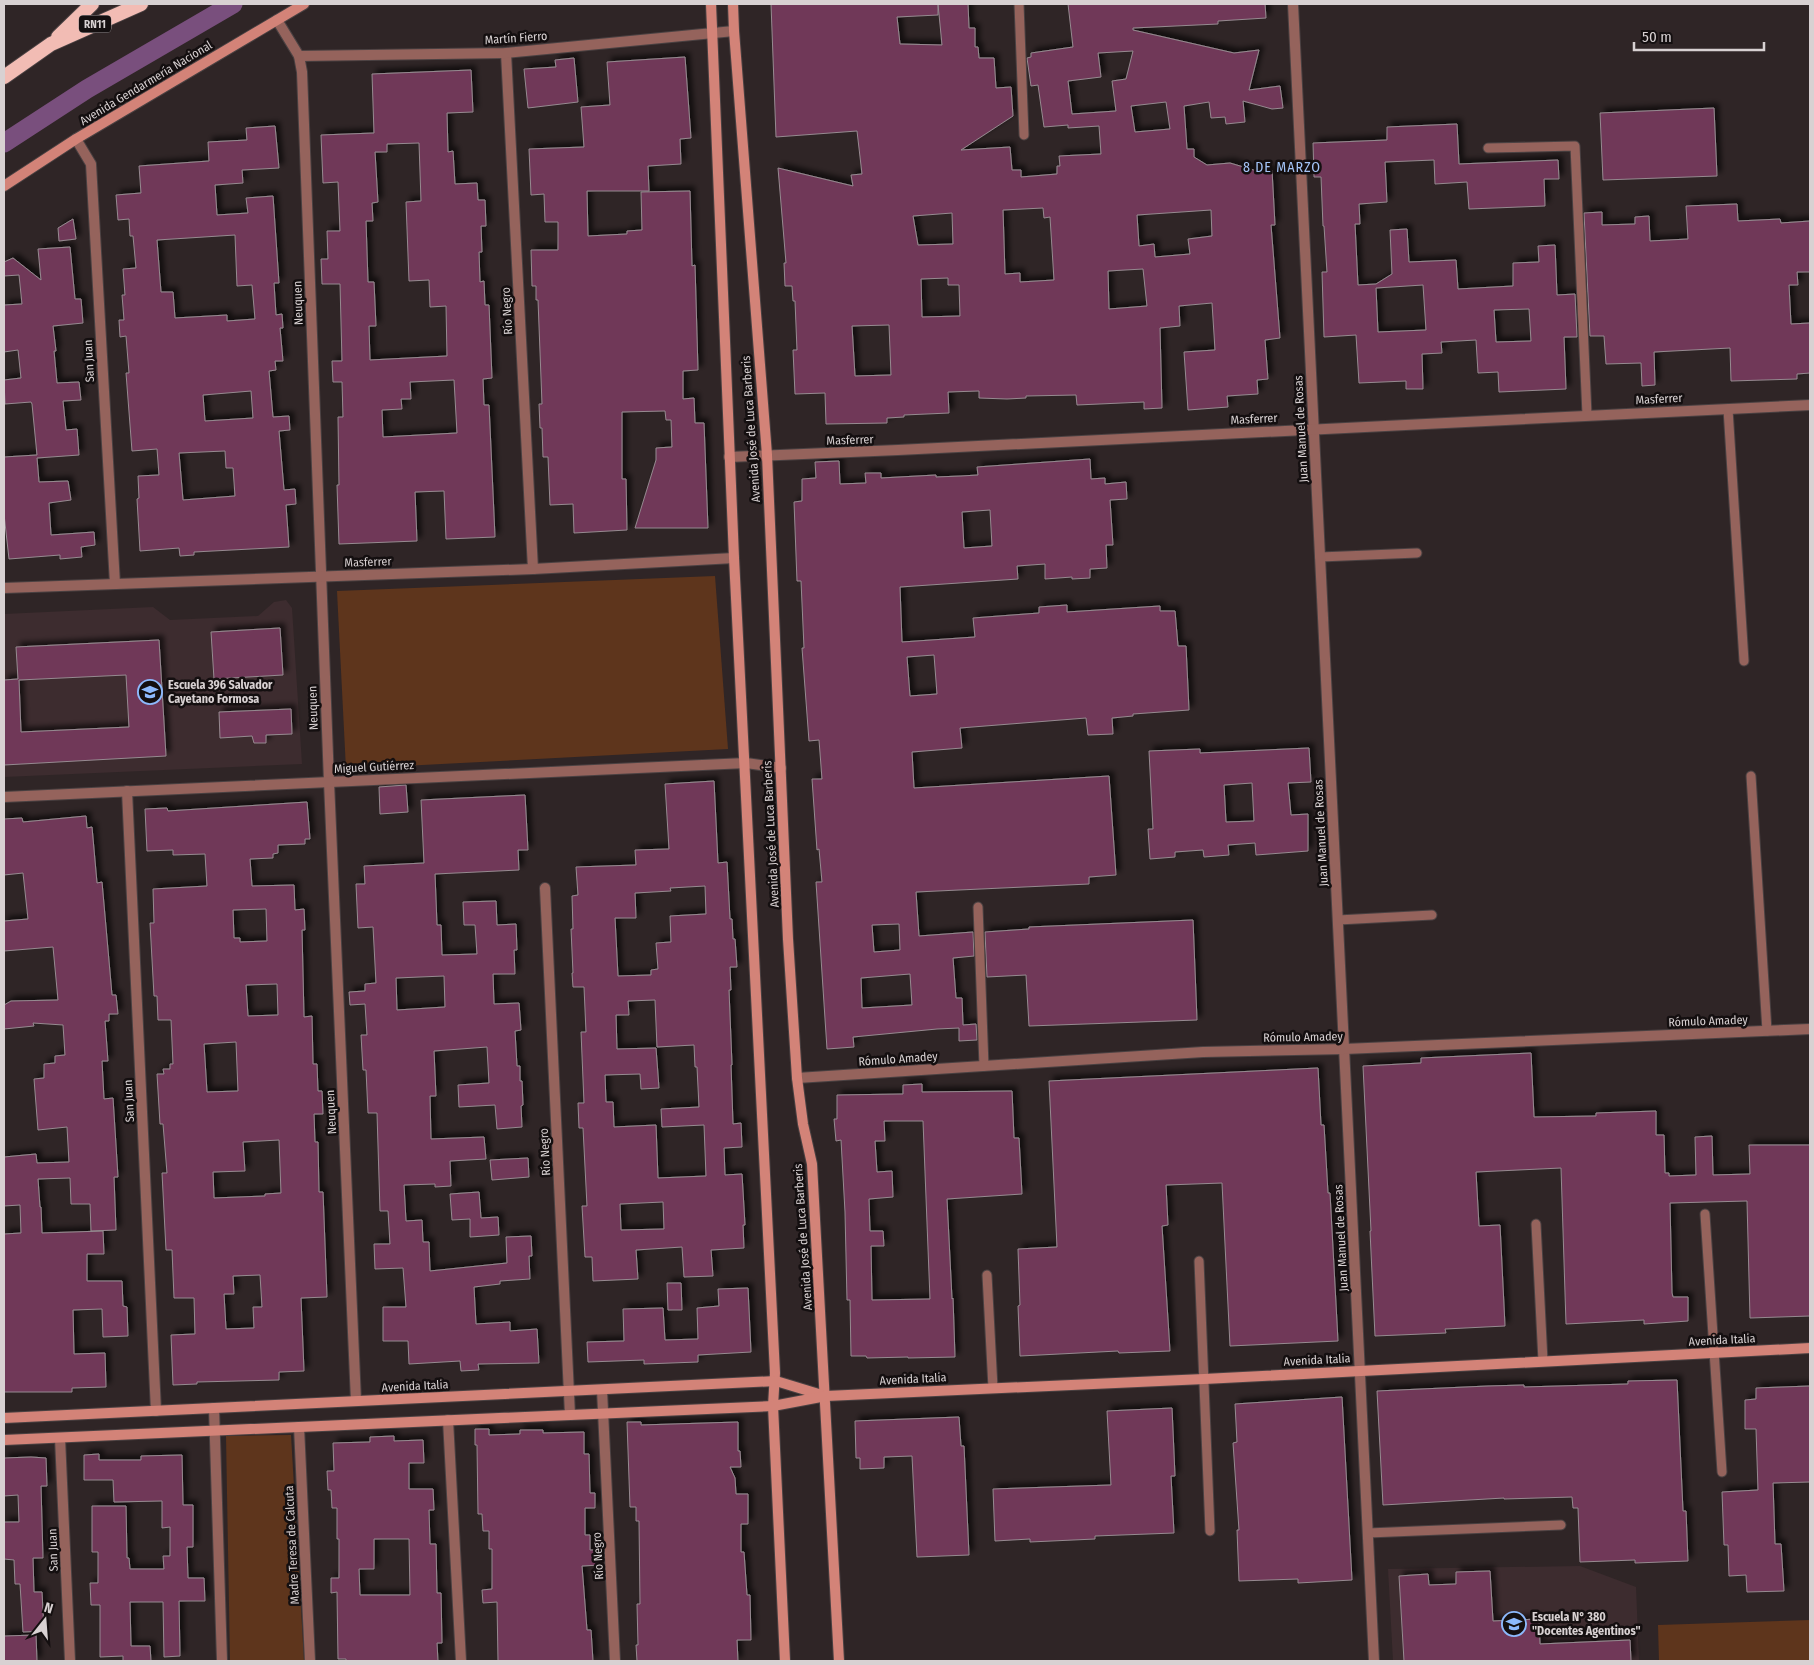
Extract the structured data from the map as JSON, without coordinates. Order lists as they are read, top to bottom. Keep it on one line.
{"streets":{"highway":["RN11"],"main road":["Avenida Gendarmería Nacional","Avenida José de Luca Barberis","Avenida Italia"],"street":["Martín Fierro","Neuquen","Río Negro","San Juan","Masferrer","Juan Manuel de Rosas","Miguel Gutiérrez","Rómulo Amadey","Madre Teresa de Calcuta"]},"crossings":[["Martín Fierro","Neuquen"],["Martín Fierro","Río Negro"],["Martín Fierro","Avenida José de Luca Barberis"],["Avenida Gendarmería Nacional","Neuquen"],["Avenida Gendarmería Nacional","San Juan"],["Neuquen","Masferrer"],["Neuquen","Miguel Gutiérrez"],["Neuquen","Avenida Italia"],["Río Negro","Masferrer"],["Río Negro","Avenida Italia"],["San Juan","Masferrer"],["San Juan","Miguel Gutiérrez"],["San Juan","Avenida Italia"],["Masferrer","Avenida José de Luca Barberis"],["Masferrer","Juan Manuel de Rosas"],["Avenida José de Luca Barberis","Miguel Gutiérrez"],["Avenida José de Luca Barberis","Rómulo Amadey"],["Avenida José de Luca Barberis","Avenida Italia"],["Juan Manuel de Rosas","Rómulo Amadey"],["Juan Manuel de Rosas","Avenida Italia"],["Avenida Italia","Madre Teresa de Calcuta"]],"districts":["8 DE MARZO"],"places":{"school or university":["Escuela 396 Salvador Cayetano Formosa","Escuela N° 380 \"Docentes Agentinos\""]},"scale_bar":"50 m","north":"top"}
